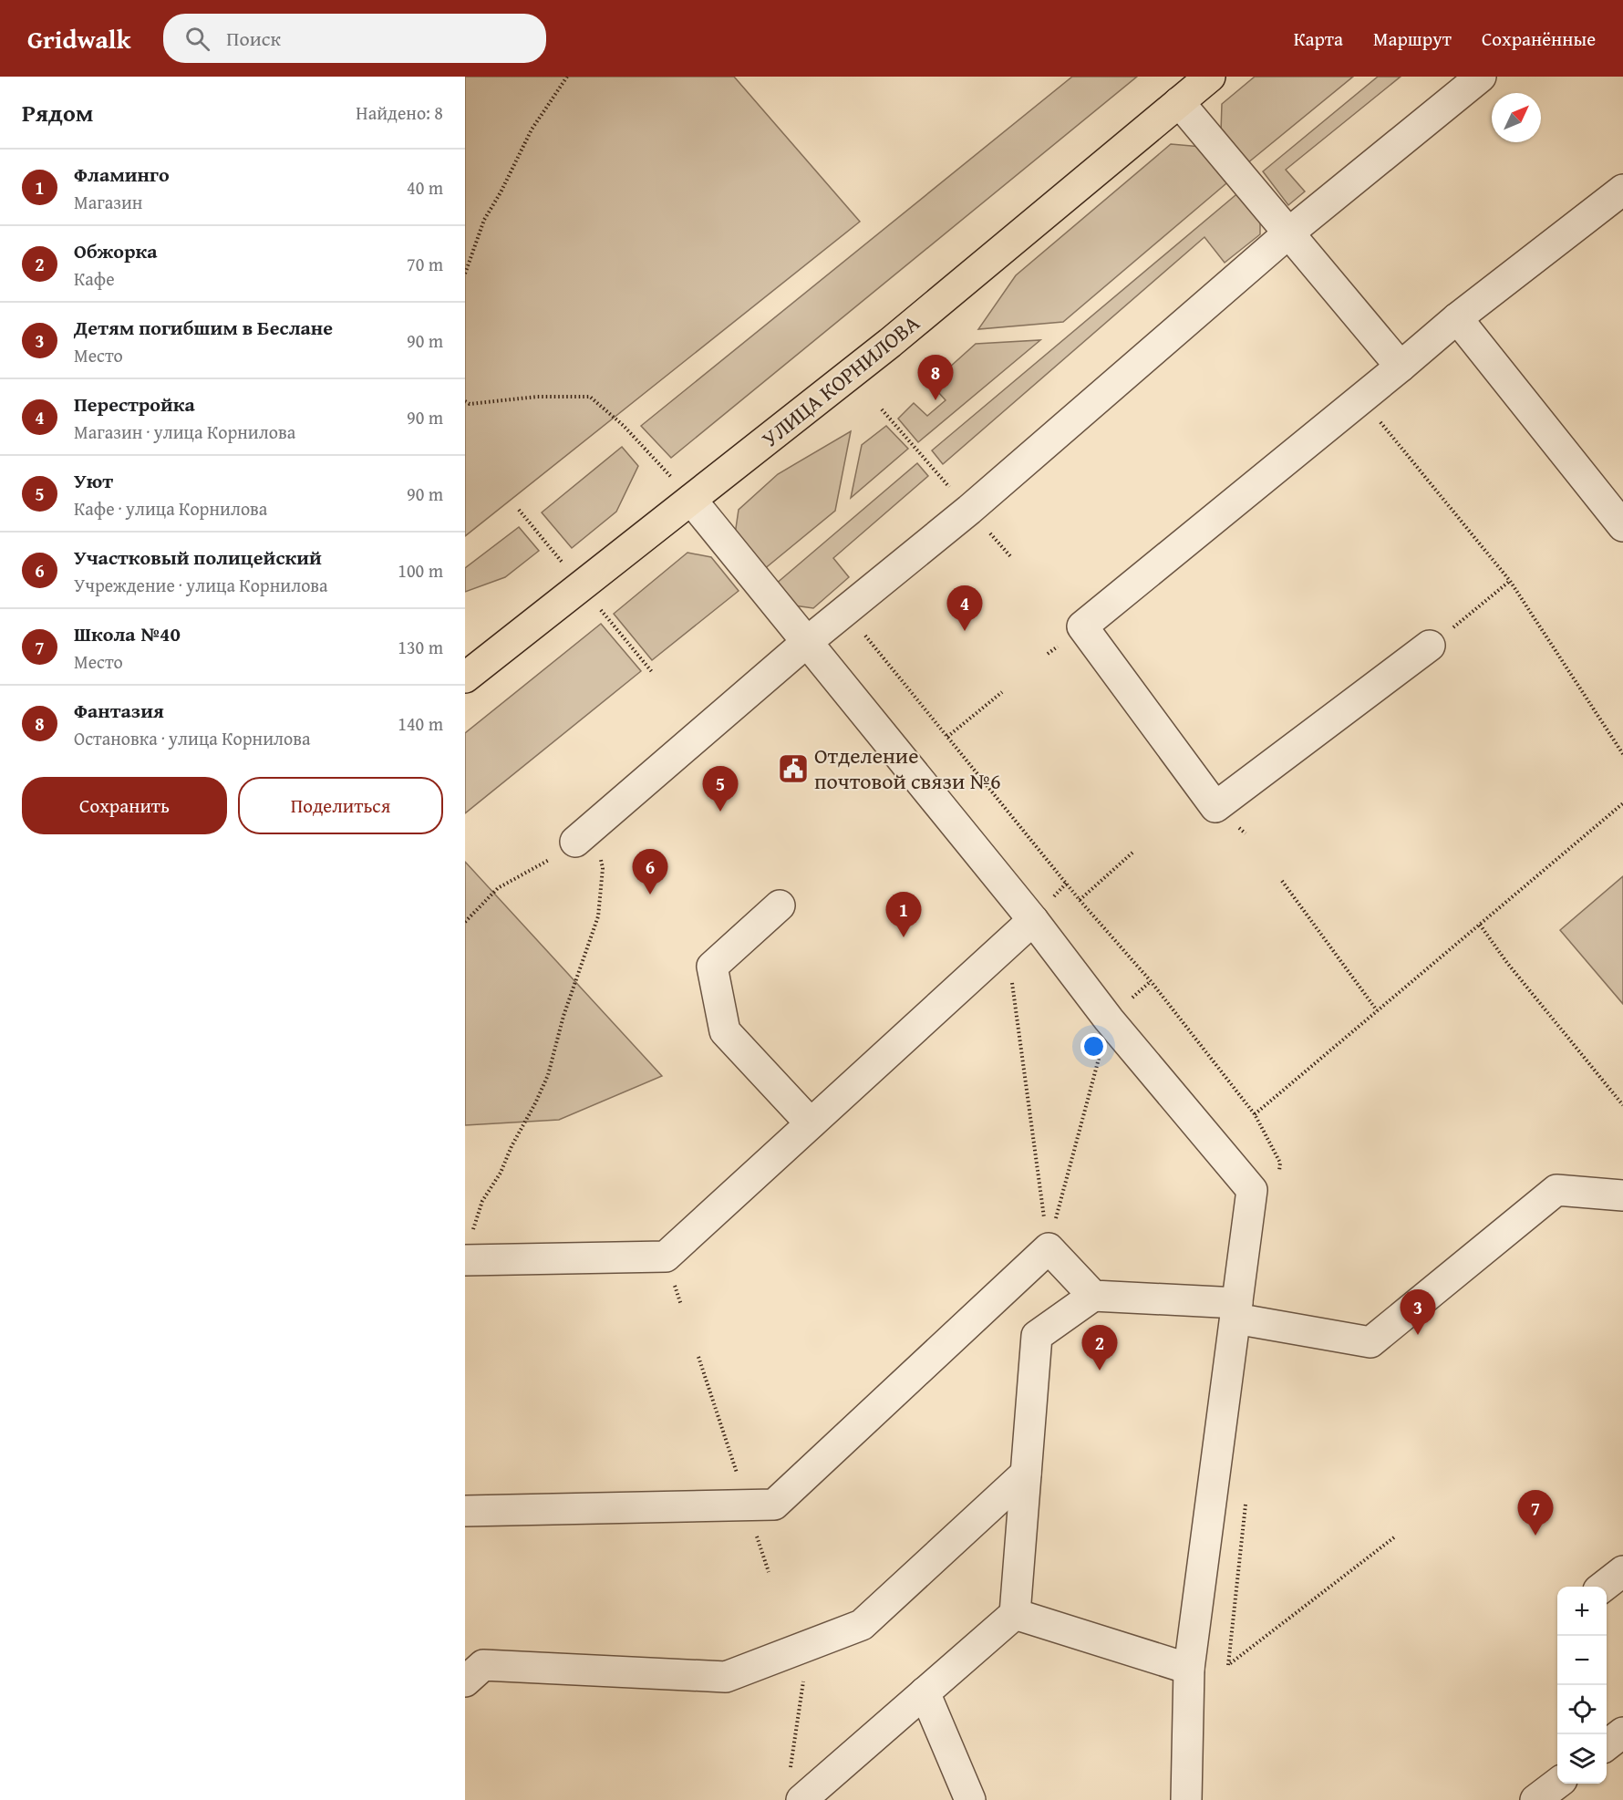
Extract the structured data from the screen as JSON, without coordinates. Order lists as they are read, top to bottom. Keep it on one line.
{"streets":{"main road":["УЛИЦА КОРНИЛОВА"]},"places":{"public building":["Отделение почтовой связи №6"]},"north":"top right","page":{"header":"Gridwalk","search":"Поиск","nav":["Карта","Маршрут","Сохранённые"],"heading":["Рядом","Найдено: 8"],"list":[{"mark":"1","name":"Фламинго","note":"Магазин","value":"40 m"},{"mark":"2","name":"Обжорка","note":"Кафе","value":"70 m"},{"mark":"3","name":"Детям погибшим в Беслане","note":"Место","value":"90 m"},{"mark":"4","name":"Перестройка","note":"Магазин · улица Корнилова","value":"90 m"},{"mark":"5","name":"Уют","note":"Кафе · улица Корнилова","value":"90 m"},{"mark":"6","name":"Участковый полицейский","note":"Учреждение · улица Корнилова","value":"100 m"},{"mark":"7","name":"Школа №40","note":"Место","value":"130 m"},{"mark":"8","name":"Фантазия","note":"Остановка · улица Корнилова","value":"140 m"}],"pins":["8","4","5","6","1","3","2","7"],"buttons":["Сохранить","Поделиться"],"map_buttons":["+","−"]}}
